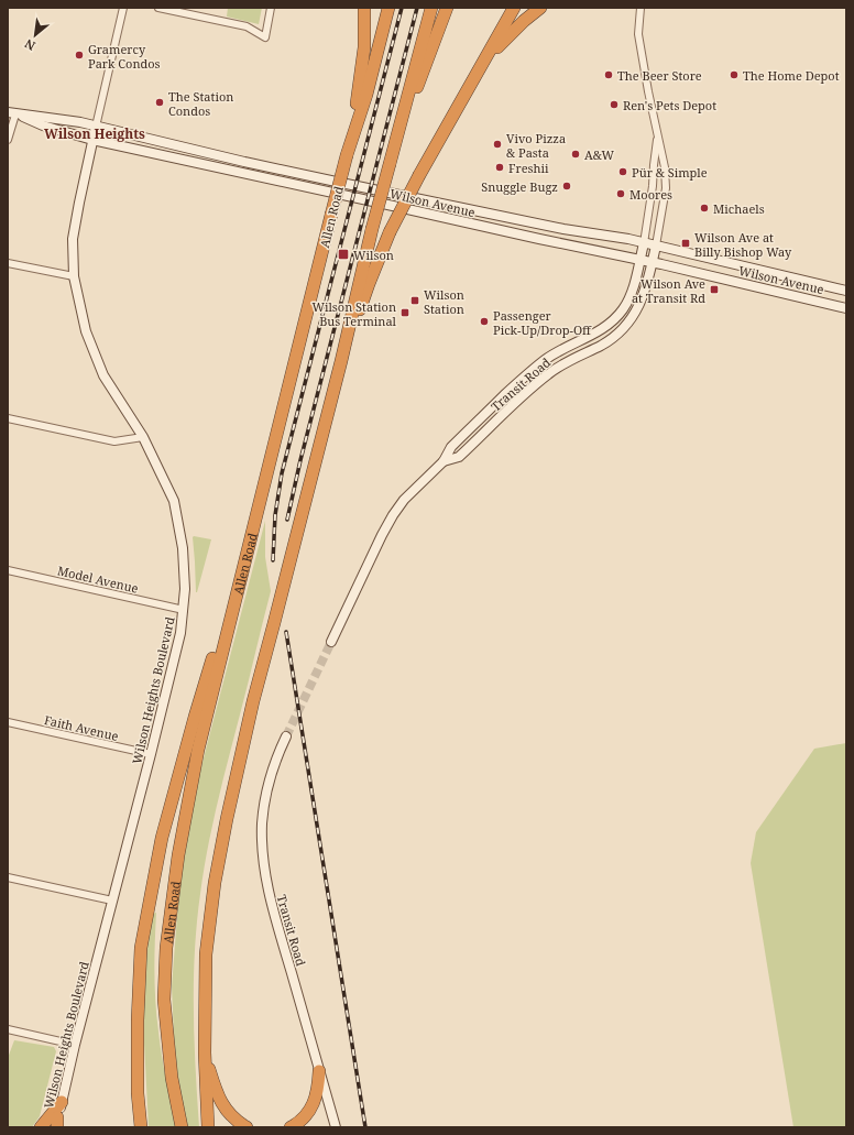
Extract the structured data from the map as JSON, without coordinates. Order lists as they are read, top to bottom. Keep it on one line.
{"streets":{"highway":["Allen Road"],"main road":["Wilson Avenue","Transit Road","Wilson Heights Boulevard"],"street":["Model Avenue","Faith Avenue"]},"crossings":[["Wilson Avenue","Transit Road"],["Wilson Avenue","Wilson Heights Boulevard"],["Model Avenue","Wilson Heights Boulevard"],["Wilson Heights Boulevard","Faith Avenue"]],"districts":["Wilson Heights"],"places":{"other":["Gramercy Park Condos","The Beer Store","The Home Depot","The Station Condos","Ren's Pets Depot","Vivo Pizza & Pasta","A&W","Freshii","Pür & Simple","Snuggle Bugz","Moores","Michaels","Passenger Pick-Up/Drop-Off"],"transit":["Wilson Ave at Billy Bishop Way","Wilson","Wilson Ave at Transit Rd","Wilson Station","Wilson Station Bus Terminal"]},"north":"bottom left"}
